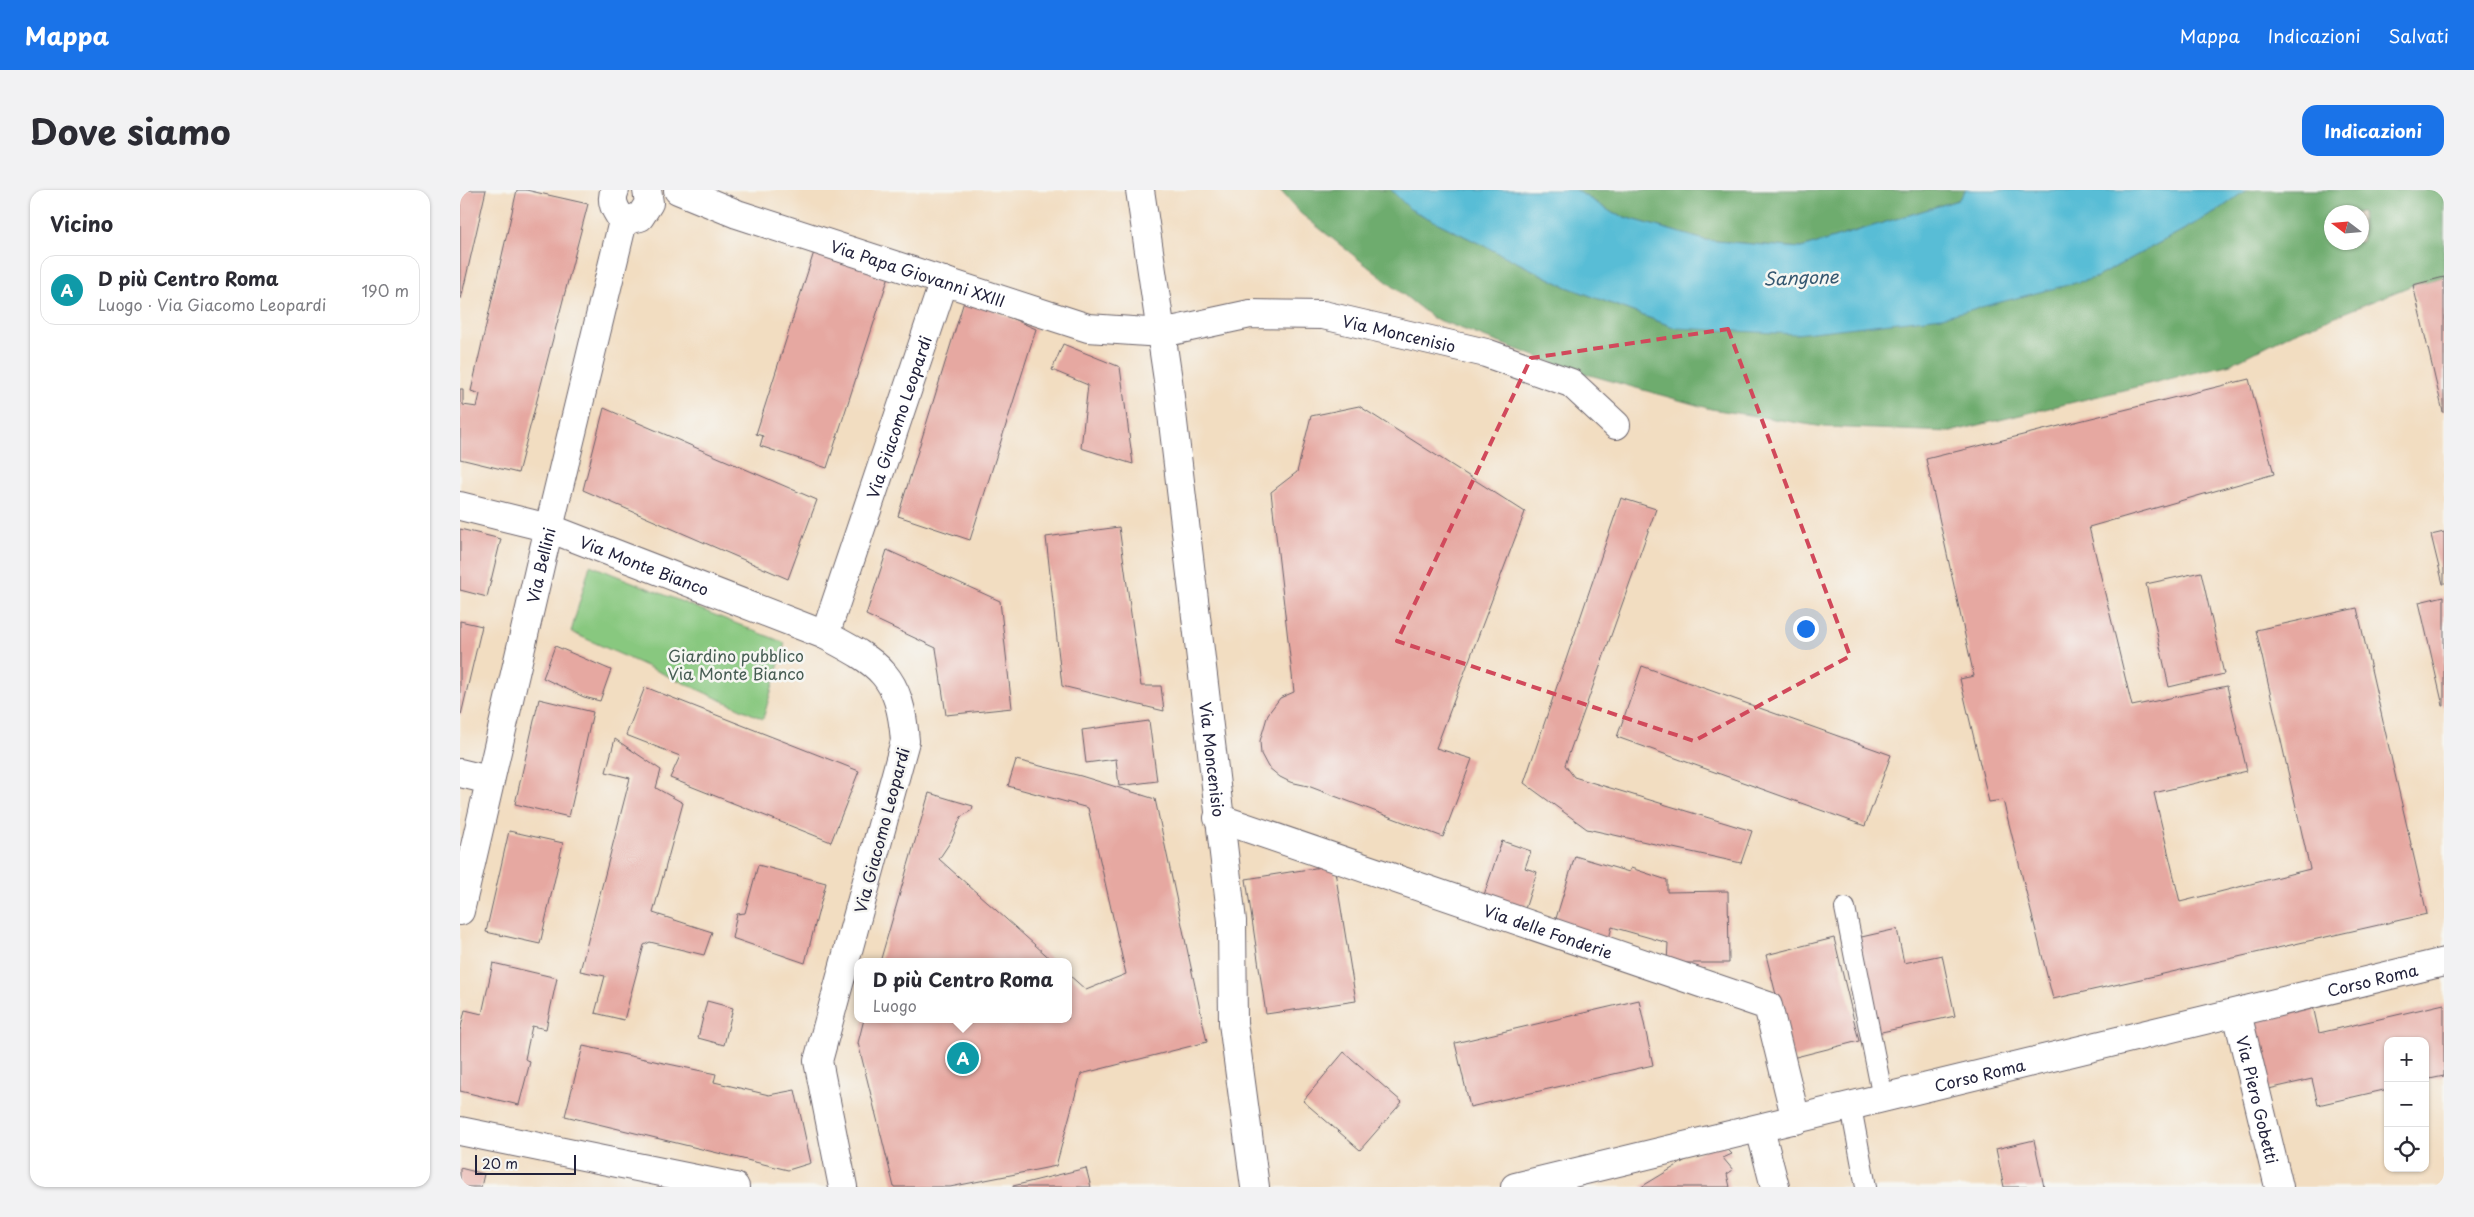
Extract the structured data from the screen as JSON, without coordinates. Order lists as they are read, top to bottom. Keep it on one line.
{"streets":{"street":["Via Papa Giovanni XXIII","Via Moncenisio","Via Giacomo Leopardi","Via Monte Bianco","Via Bellini","Via delle Fonderie","Corso Roma","Via Piero Gobetti"]},"crossings":[["Via Papa Giovanni XXIII","Via Moncenisio"],["Via Papa Giovanni XXIII","Via Giacomo Leopardi"],["Via Moncenisio","Via delle Fonderie"],["Via Giacomo Leopardi","Via Monte Bianco"],["Via Monte Bianco","Via Bellini"],["Via delle Fonderie","Corso Roma"],["Corso Roma","Via Piero Gobetti"]],"water":["Sangone"],"parks":["Giardino pubblico Via Monte Bianco"],"scale_bar":"20 m","north":"left","page":{"header":"Mappa","nav":["Mappa","Indicazioni","Salvati"],"title":"Dove siamo","buttons":"Indicazioni","heading":"Vicino","list":[{"mark":"A","name":"D più Centro Roma","note":"Luogo · Via Giacomo Leopardi","value":"190 m"}],"popup":["D più Centro Roma","Luogo"],"map_buttons":["+","−"],"pins":"A","scale":"20 m"}}
